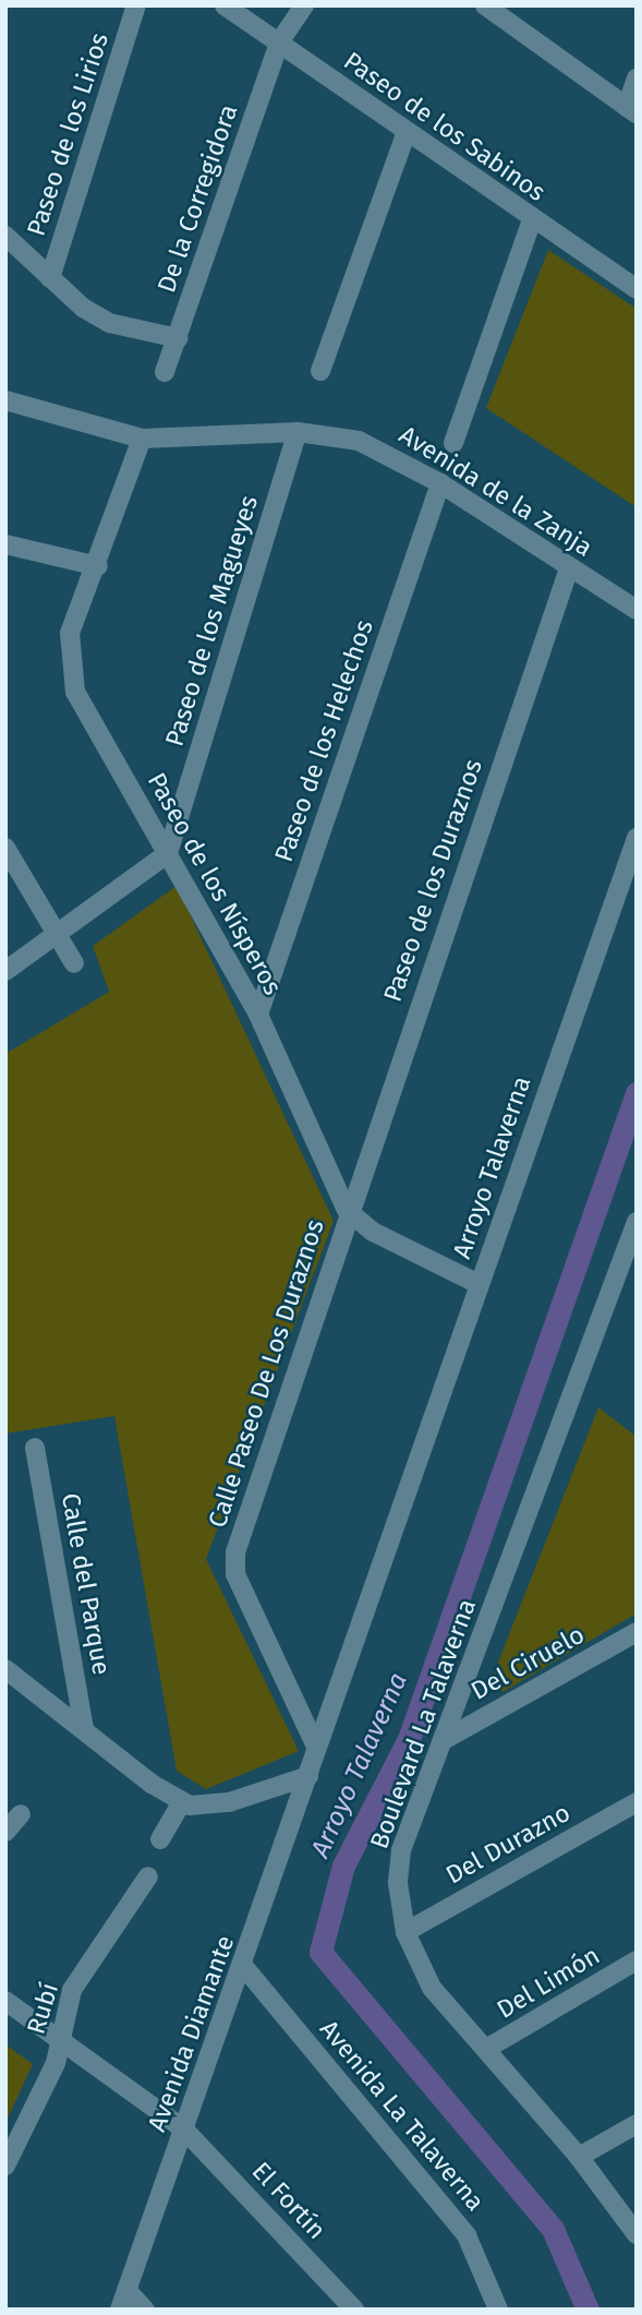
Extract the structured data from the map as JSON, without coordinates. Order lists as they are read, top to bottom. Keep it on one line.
{"streets":{"street":["Paseo de los Sabinos","Paseo de los Lirios","De la Corregidora","Avenida de la Zanja","Paseo de los Magueyes","Paseo de los Helechos","Paseo de los Duraznos","Paseo de los Nísperos","Arroyo Talaverna","Calle Paseo De Los Duraznos","Calle del Parque","Del Ciruelo","Boulevard La Talaverna","Del Durazno","Del Limón","Rubí","Avenida Diamante","Avenida La Talaverna","El Fortín"]},"crossings":[["Paseo de los Sabinos","De la Corregidora"],["Avenida de la Zanja","Paseo de los Magueyes"],["Avenida de la Zanja","Paseo de los Helechos"],["Avenida de la Zanja","Paseo de los Duraznos"],["Avenida de la Zanja","Paseo de los Nísperos"],["Paseo de los Magueyes","Paseo de los Nísperos"],["Paseo de los Helechos","Paseo de los Nísperos"],["Paseo de los Duraznos","Paseo de los Nísperos"],["Paseo de los Duraznos","Calle Paseo De Los Duraznos"],["Paseo de los Nísperos","Arroyo Talaverna"],["Paseo de los Nísperos","Calle Paseo De Los Duraznos"],["Arroyo Talaverna","Calle Paseo De Los Duraznos"],["Arroyo Talaverna","Avenida Diamante"],["Del Ciruelo","Boulevard La Talaverna"],["Boulevard La Talaverna","Del Durazno"],["Boulevard La Talaverna","Del Limón"],["Rubí","El Fortín"],["Avenida Diamante","Avenida La Talaverna"],["Avenida Diamante","El Fortín"]],"water":["Arroyo Talaverna"]}
